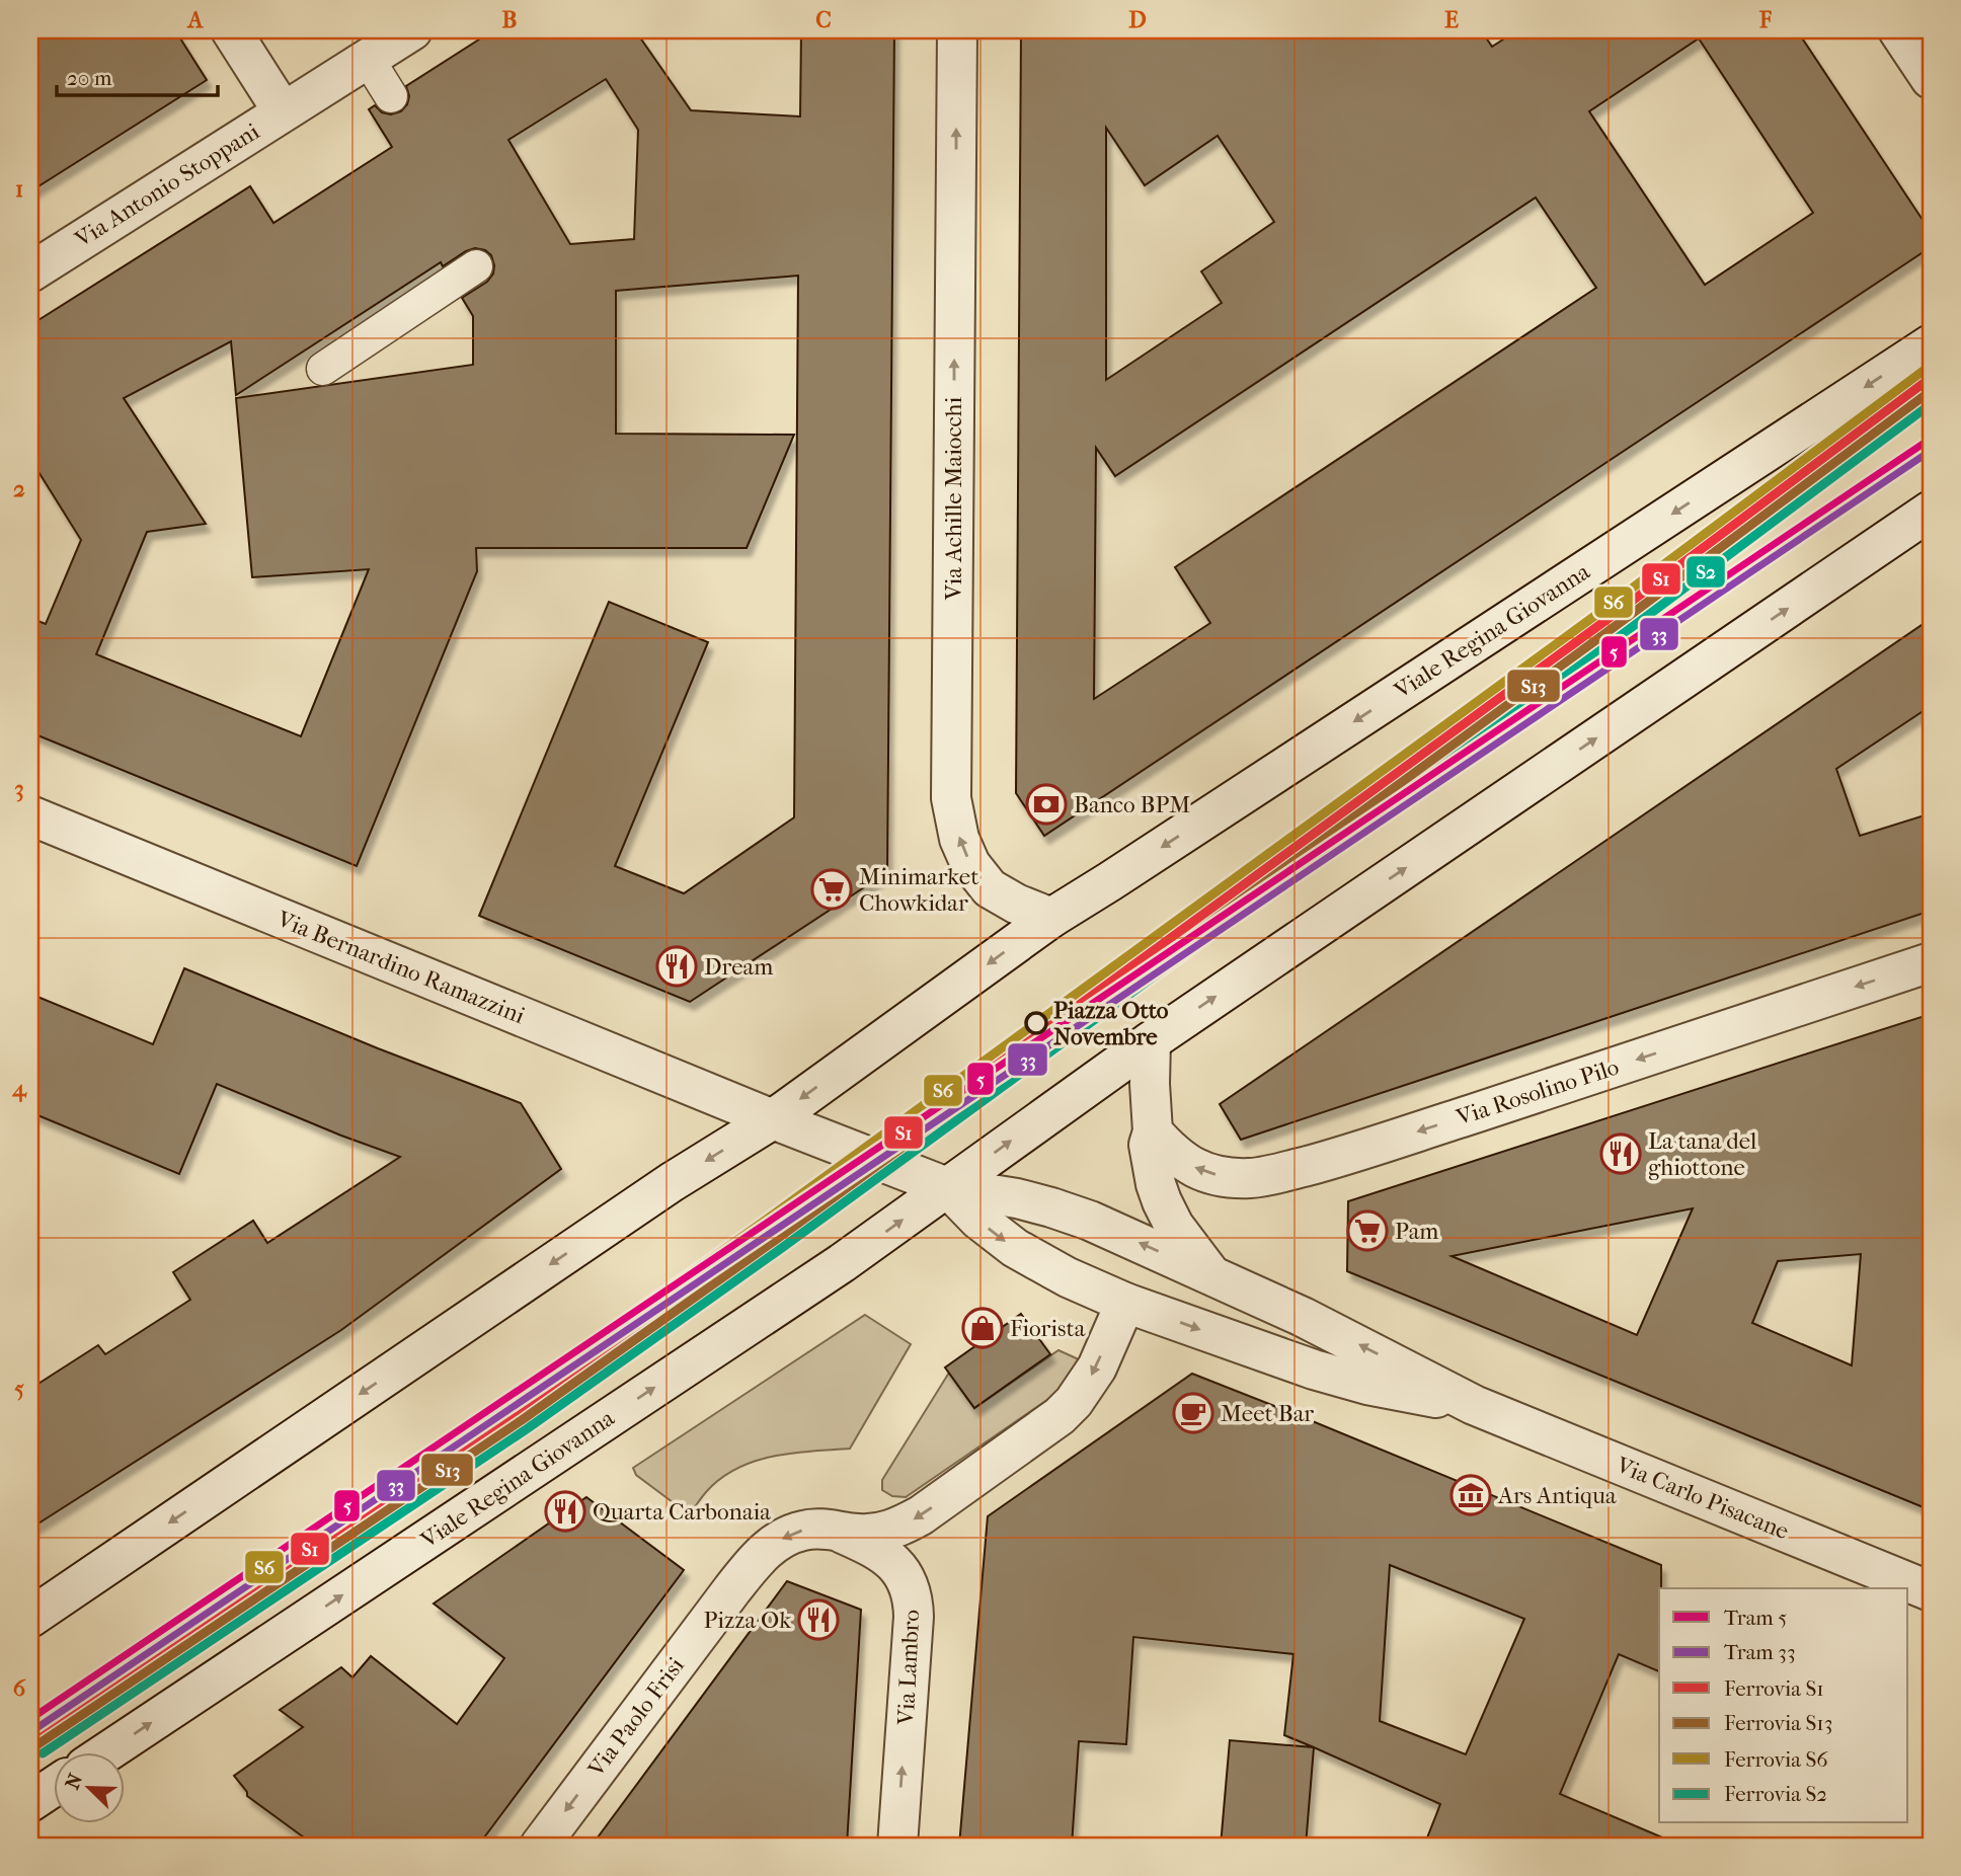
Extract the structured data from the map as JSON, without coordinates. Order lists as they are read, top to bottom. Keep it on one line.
{"streets":{"street":["Via Antonio Stoppani","Via Achille Maiocchi","Viale Regina Giovanna","Via Bernardino Ramazzini","Via Rosolino Pilo","Via Carlo Pisacane","Via Lambro","Via Paolo Frisi"]},"crossings":[["Via Achille Maiocchi","Viale Regina Giovanna"],["Via Lambro","Via Paolo Frisi"]],"one_way":["Via Achille Maiocchi","Via Lambro","Via Paolo Frisi"],"places":{"bank":["Banco BPM"],"supermarket":["Minimarket Chowkidar","Pam"],"restaurant":["Dream","La tana del ghiottone","Quarta Carbonaia","Pizza Ok"],"other":["Piazza Otto Novembre"],"shop":["Fiorista"],"cafe":["Meet Bar"],"museum":["Ars Antiqua"]},"lines":["rail line S6","rail line S1","rail line S13","rail line S2","tram line 5","tram line 33"],"legend":["Tram 5","Tram 33","Ferrovia S1","Ferrovia S13","Ferrovia S6","Ferrovia S2"],"scale_bar":"20 m","north":"top left","grid":{"columns":["A","B","C","D","E","F"],"rows":["1","2","3","4","5","6"]}}
